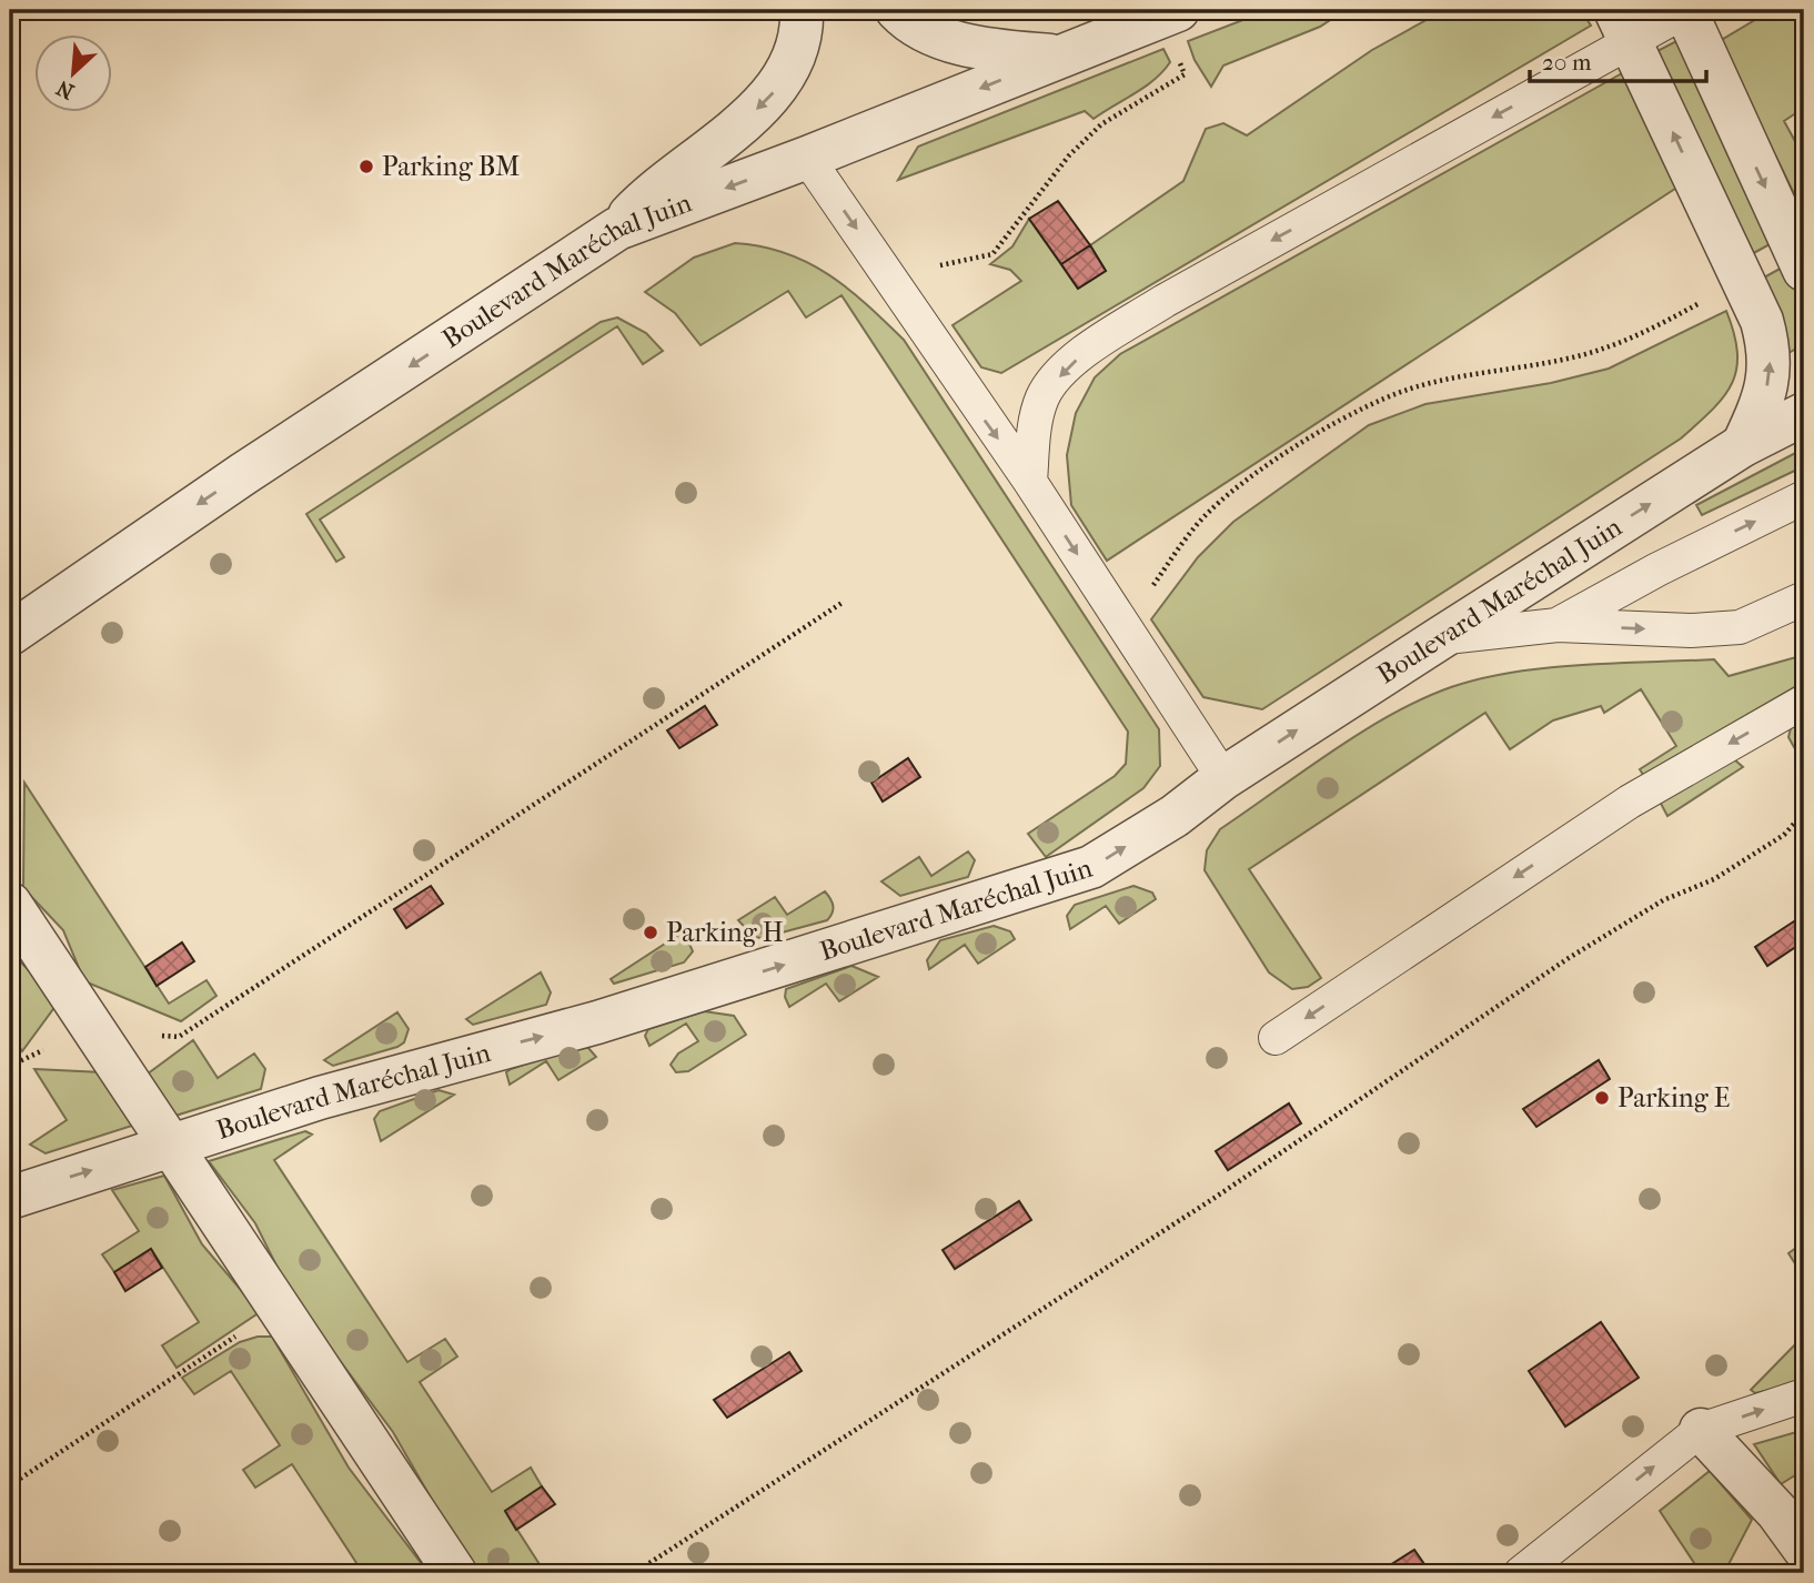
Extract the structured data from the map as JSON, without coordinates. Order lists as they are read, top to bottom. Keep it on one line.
{"streets":{"street":["Boulevard Maréchal Juin"]},"places":["Parking BM","Parking H","Parking E"],"scale_bar":"20 m","north":"bottom left"}
